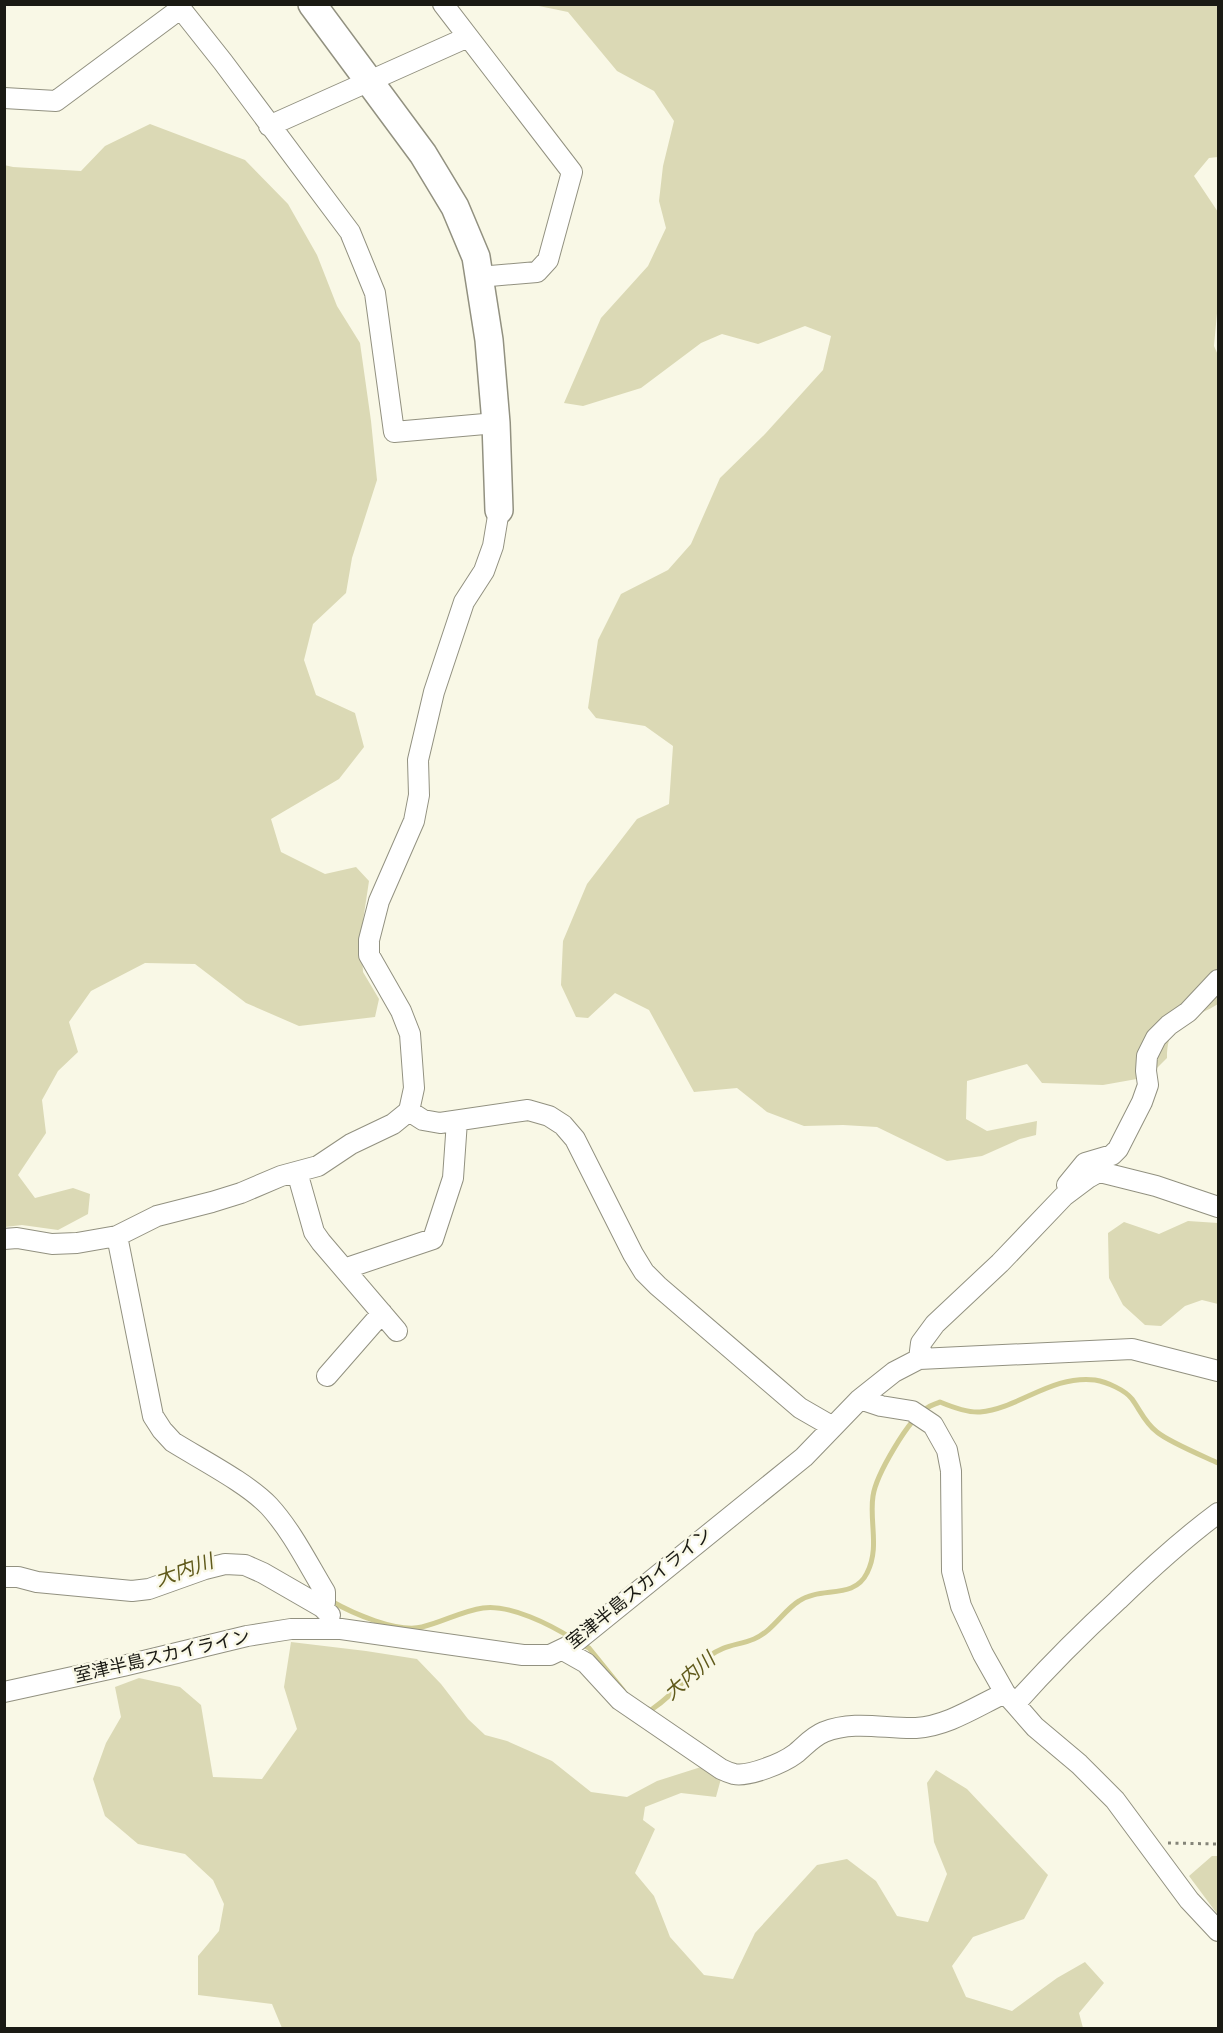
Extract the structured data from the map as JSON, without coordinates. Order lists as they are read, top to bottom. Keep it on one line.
{"streets":{"street":["室津半島スカイライン"]},"water":["大内川"]}
